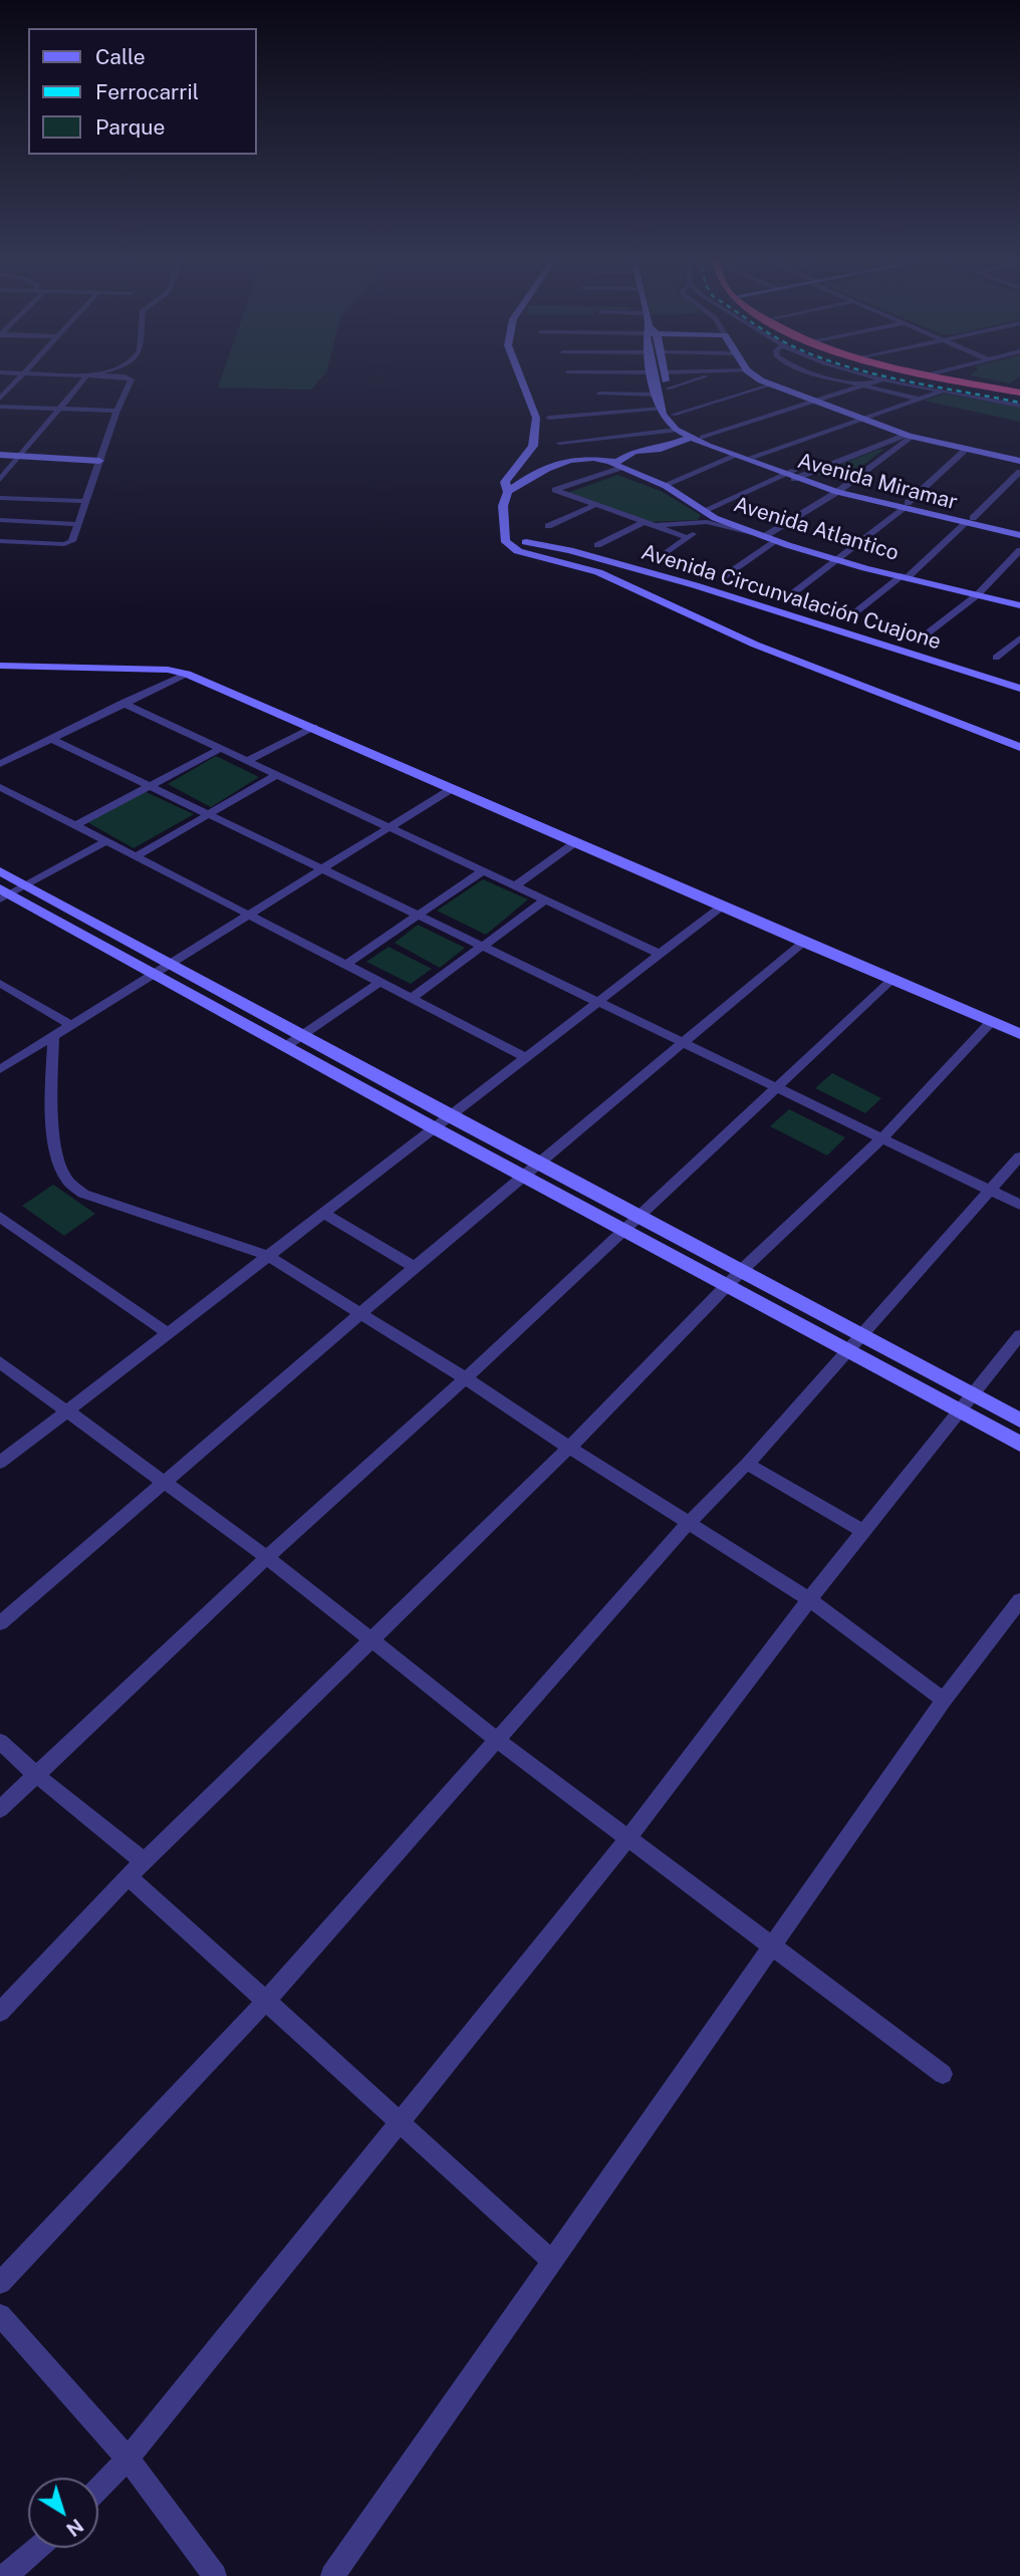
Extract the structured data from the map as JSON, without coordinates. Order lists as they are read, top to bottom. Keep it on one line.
{"streets":{"main road":["Avenida Miramar","Avenida Atlantico","Avenida Circunvalación Cuajone"]},"legend":["Calle","Ferrocarril","Parque"],"north":"bottom right"}
